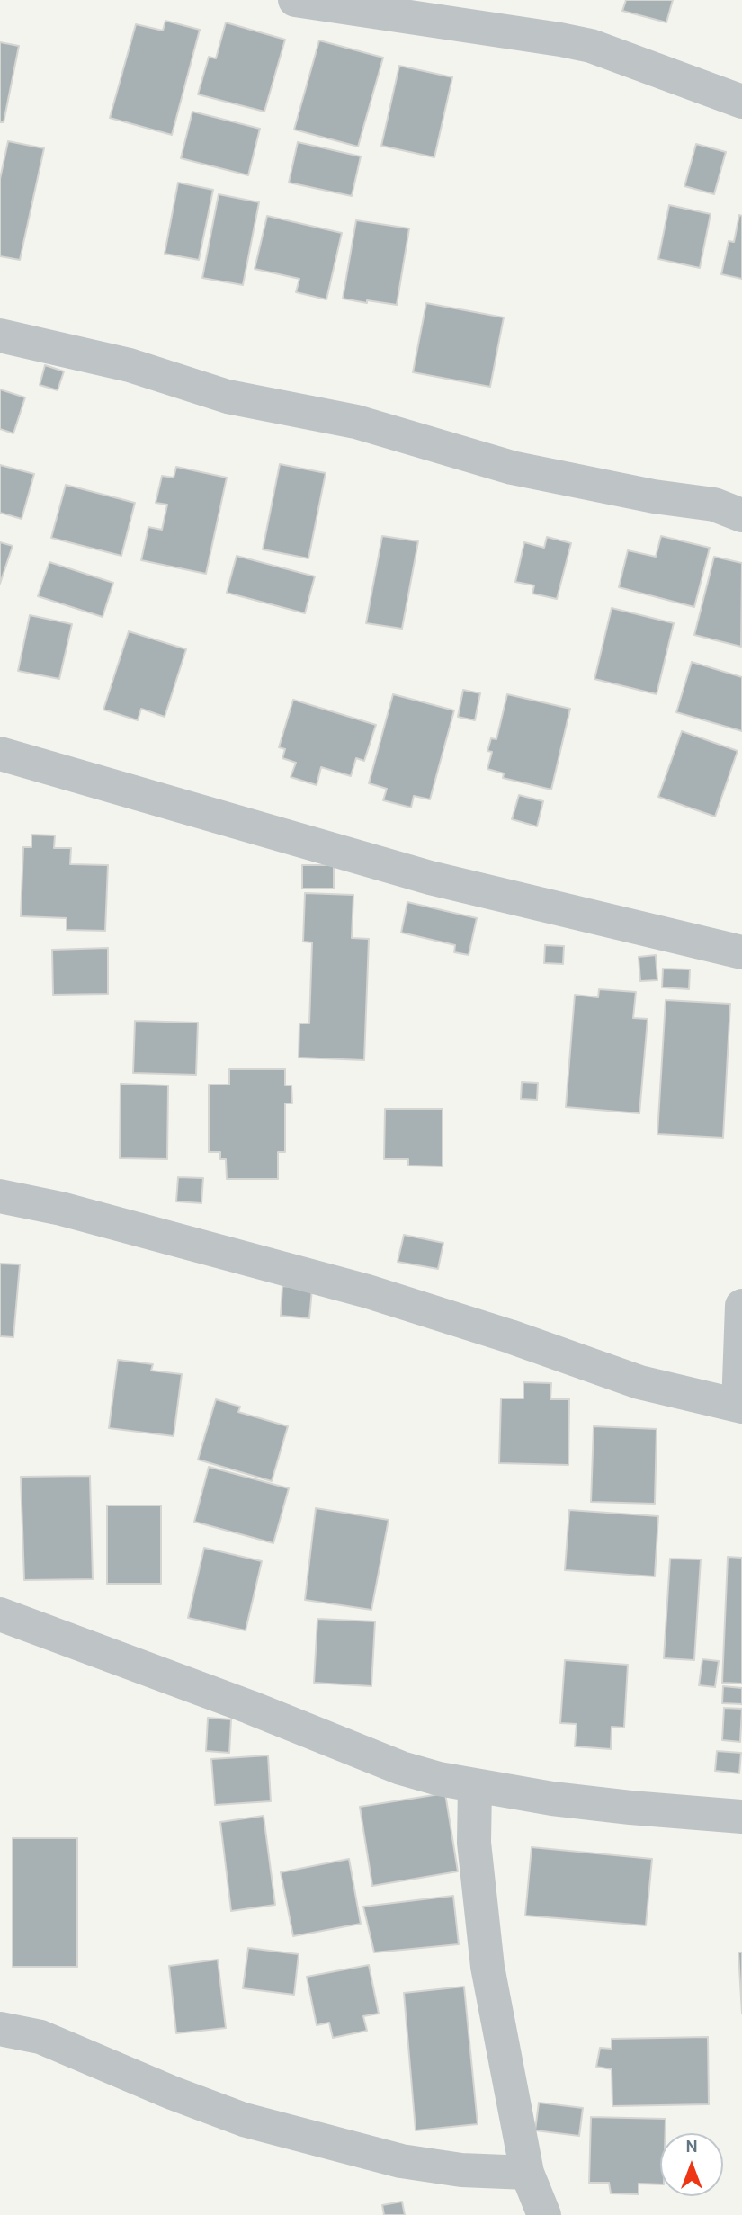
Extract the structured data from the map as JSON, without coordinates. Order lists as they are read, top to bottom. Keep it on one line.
{"north":"top"}
